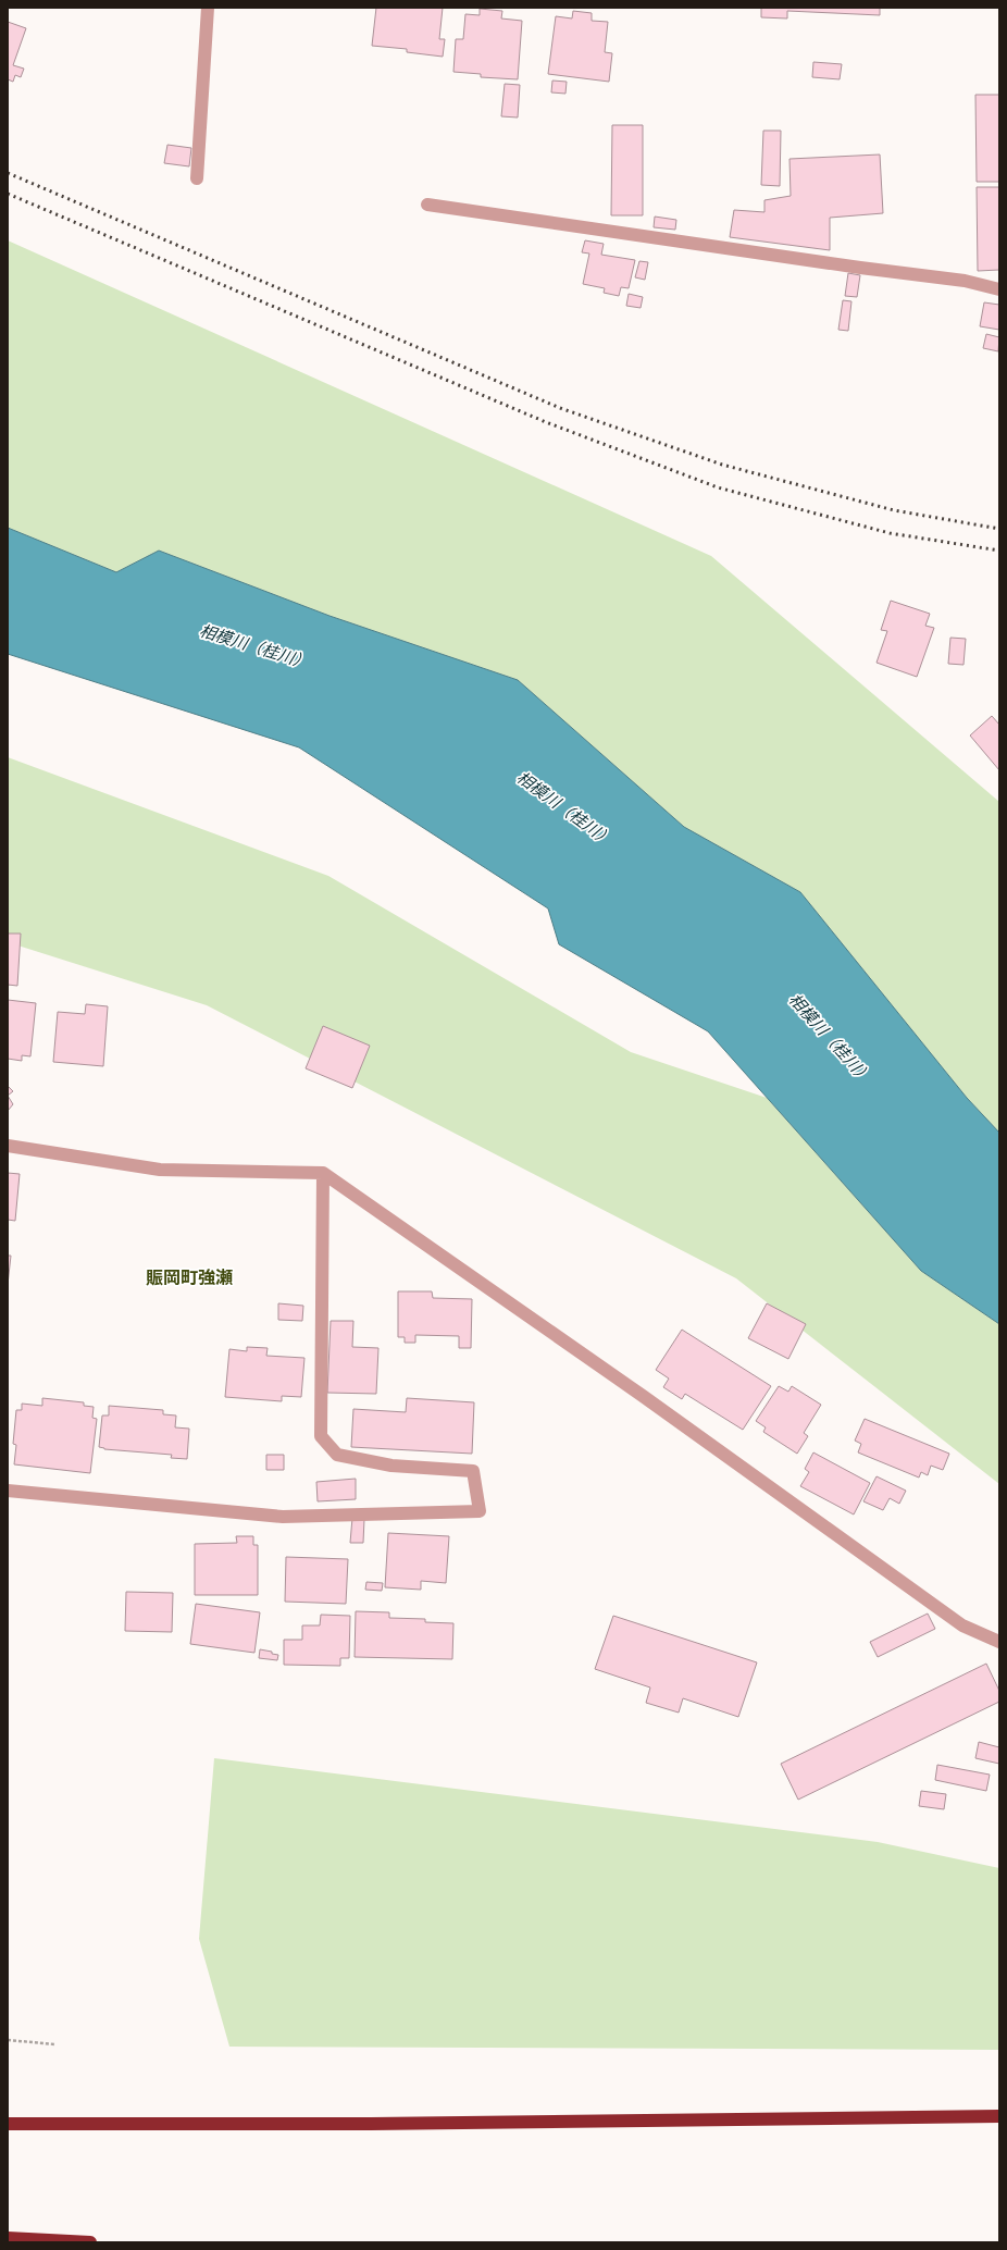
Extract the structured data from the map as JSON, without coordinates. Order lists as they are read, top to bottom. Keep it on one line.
{"districts":["賑岡町強瀬"],"water":["相模川（桂川）"]}
